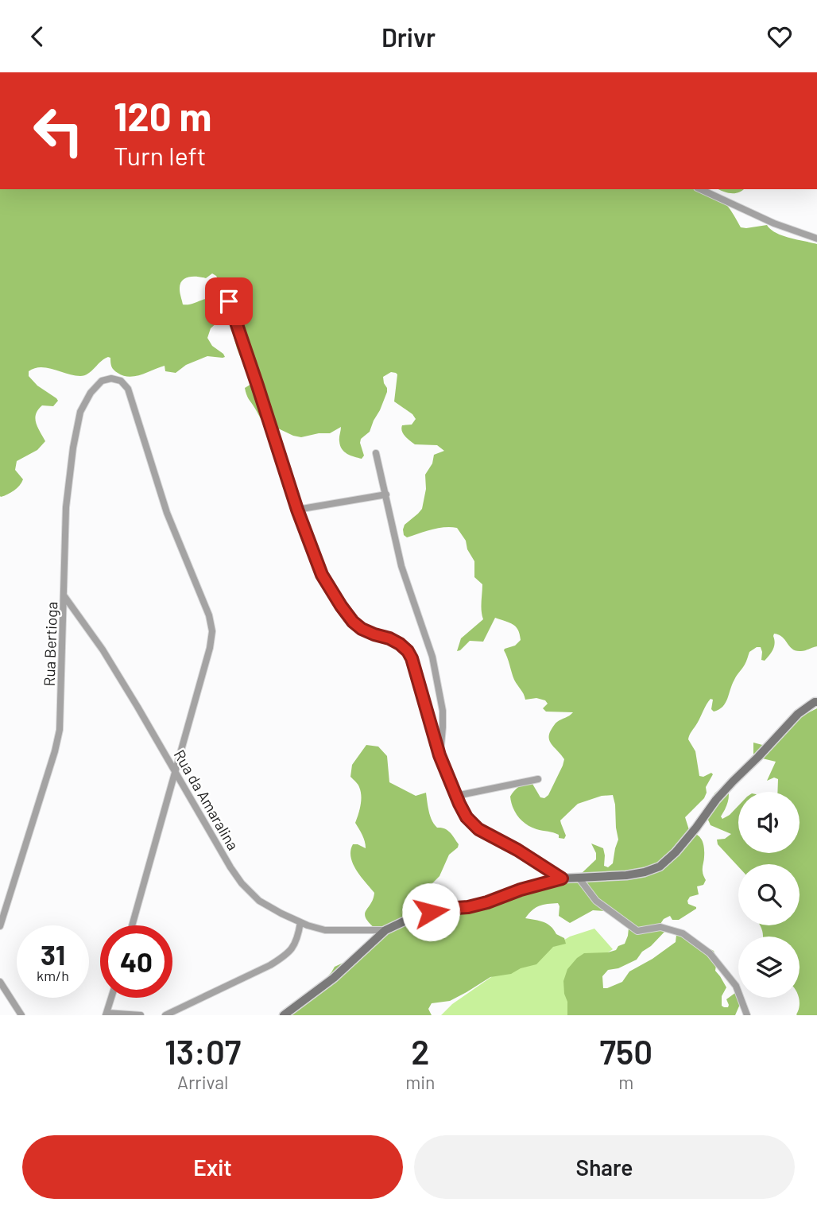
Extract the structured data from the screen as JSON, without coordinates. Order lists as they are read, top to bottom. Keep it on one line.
{"streets":{"street":["Rua Bertioga","Rua da Amaralina"]},"crossings":[["Rua Bertioga","Rua da Amaralina"]],"page":{"header":"Drivr","turn":["120 m","Turn left"],"speed":"31 km/h","limit":"40","eta":["13:07","Arrival","2","min","750","m"],"buttons":["Exit","Share"]}}
